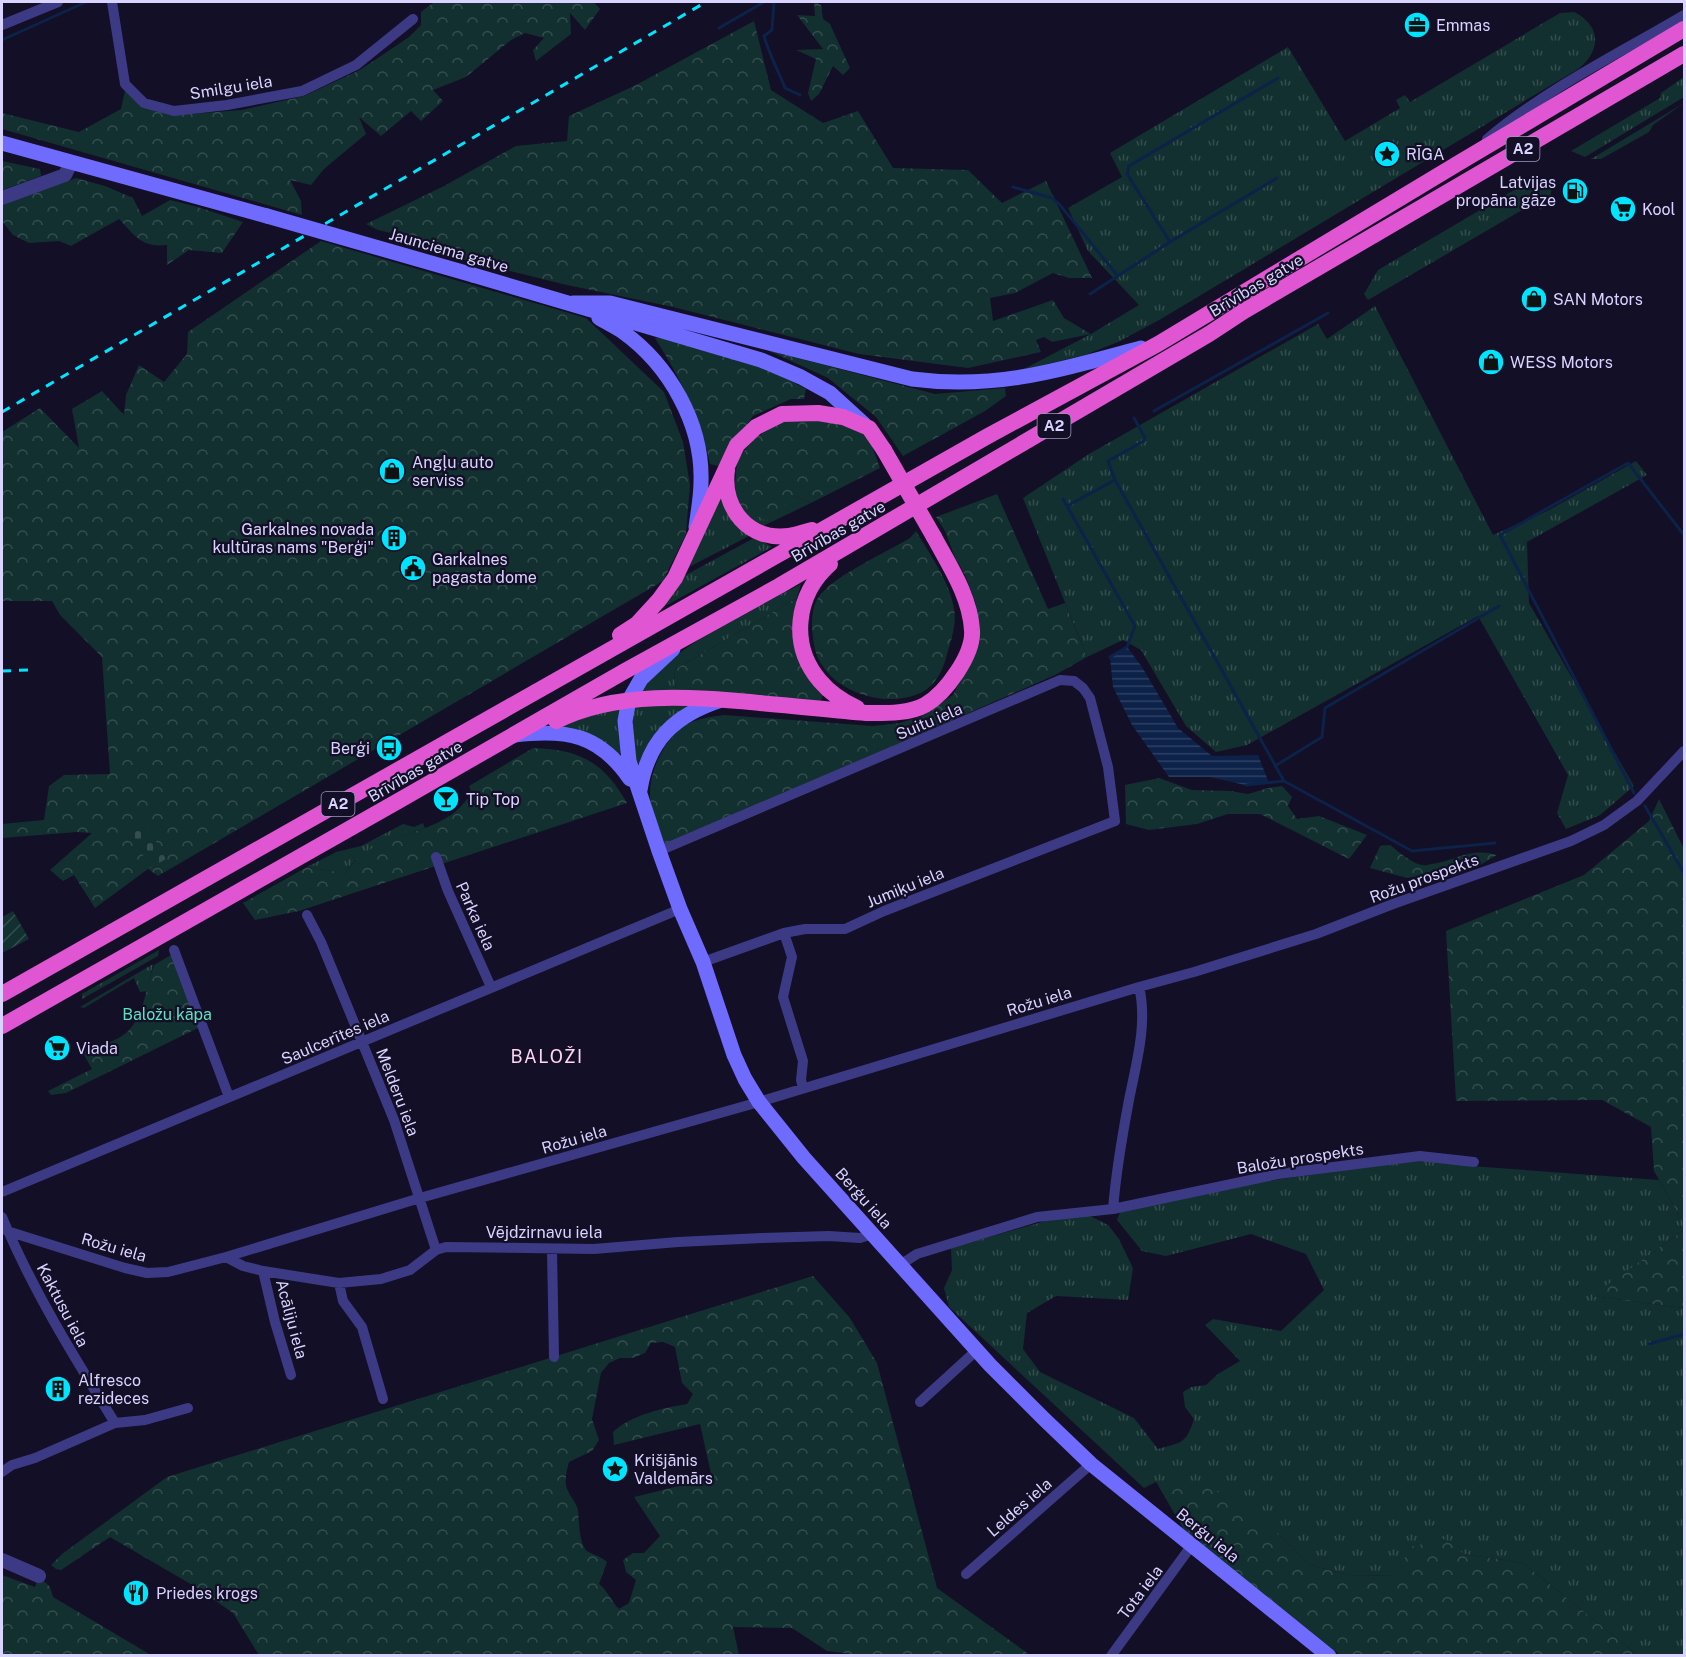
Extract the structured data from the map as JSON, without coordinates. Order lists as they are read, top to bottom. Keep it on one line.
{"streets":{"highway":["A2","Brīvības gatve"],"main road":["Jaunciema gatve","Berģu iela"],"street":["Smilgu iela","Suitu iela","Rožu prospekts","Jumiķu iela","Parka iela","Rožu iela","Saulcerītes iela","Melderu iela","Baložu prospekts","Vējdzirnavu iela","Kaktusu iela","Acāliju iela","Leldes iela","Tota iela"]},"crossings":[["Brīvības gatve","Berģu iela"],["Suitu iela","Jumiķu iela"],["Suitu iela","Berģu iela"],["Rožu prospekts","Rožu iela"],["Jumiķu iela","Berģu iela"],["Parka iela","Saulcerītes iela"],["Rožu iela","Melderu iela"],["Rožu iela","Berģu iela"],["Rožu iela","Kaktusu iela"],["Saulcerītes iela","Melderu iela"],["Saulcerītes iela","Berģu iela"],["Melderu iela","Vējdzirnavu iela"],["Berģu iela","Vējdzirnavu iela"],["Berģu iela","Leldes iela"],["Berģu iela","Tota iela"]],"districts":["BALOŽI"],"parks":["Baložu kāpa"],"places":{"office":["Emmas"],"place":["RĪGA","Krišjānis Valdemārs"],"fuel station":["Latvijas propāna gāze"],"supermarket":["Kool","Viada"],"shop":["SAN Motors","WESS Motors","Angļu auto serviss"],"building":["Garkalnes novada kultūras nams \"Berģi\"","Alfresco rezideces"],"public building":["Garkalnes pagasta dome"],"bus stop":["Berģi"],"bar":["Tip Top"],"restaurant":["Priedes krogs"]}}
